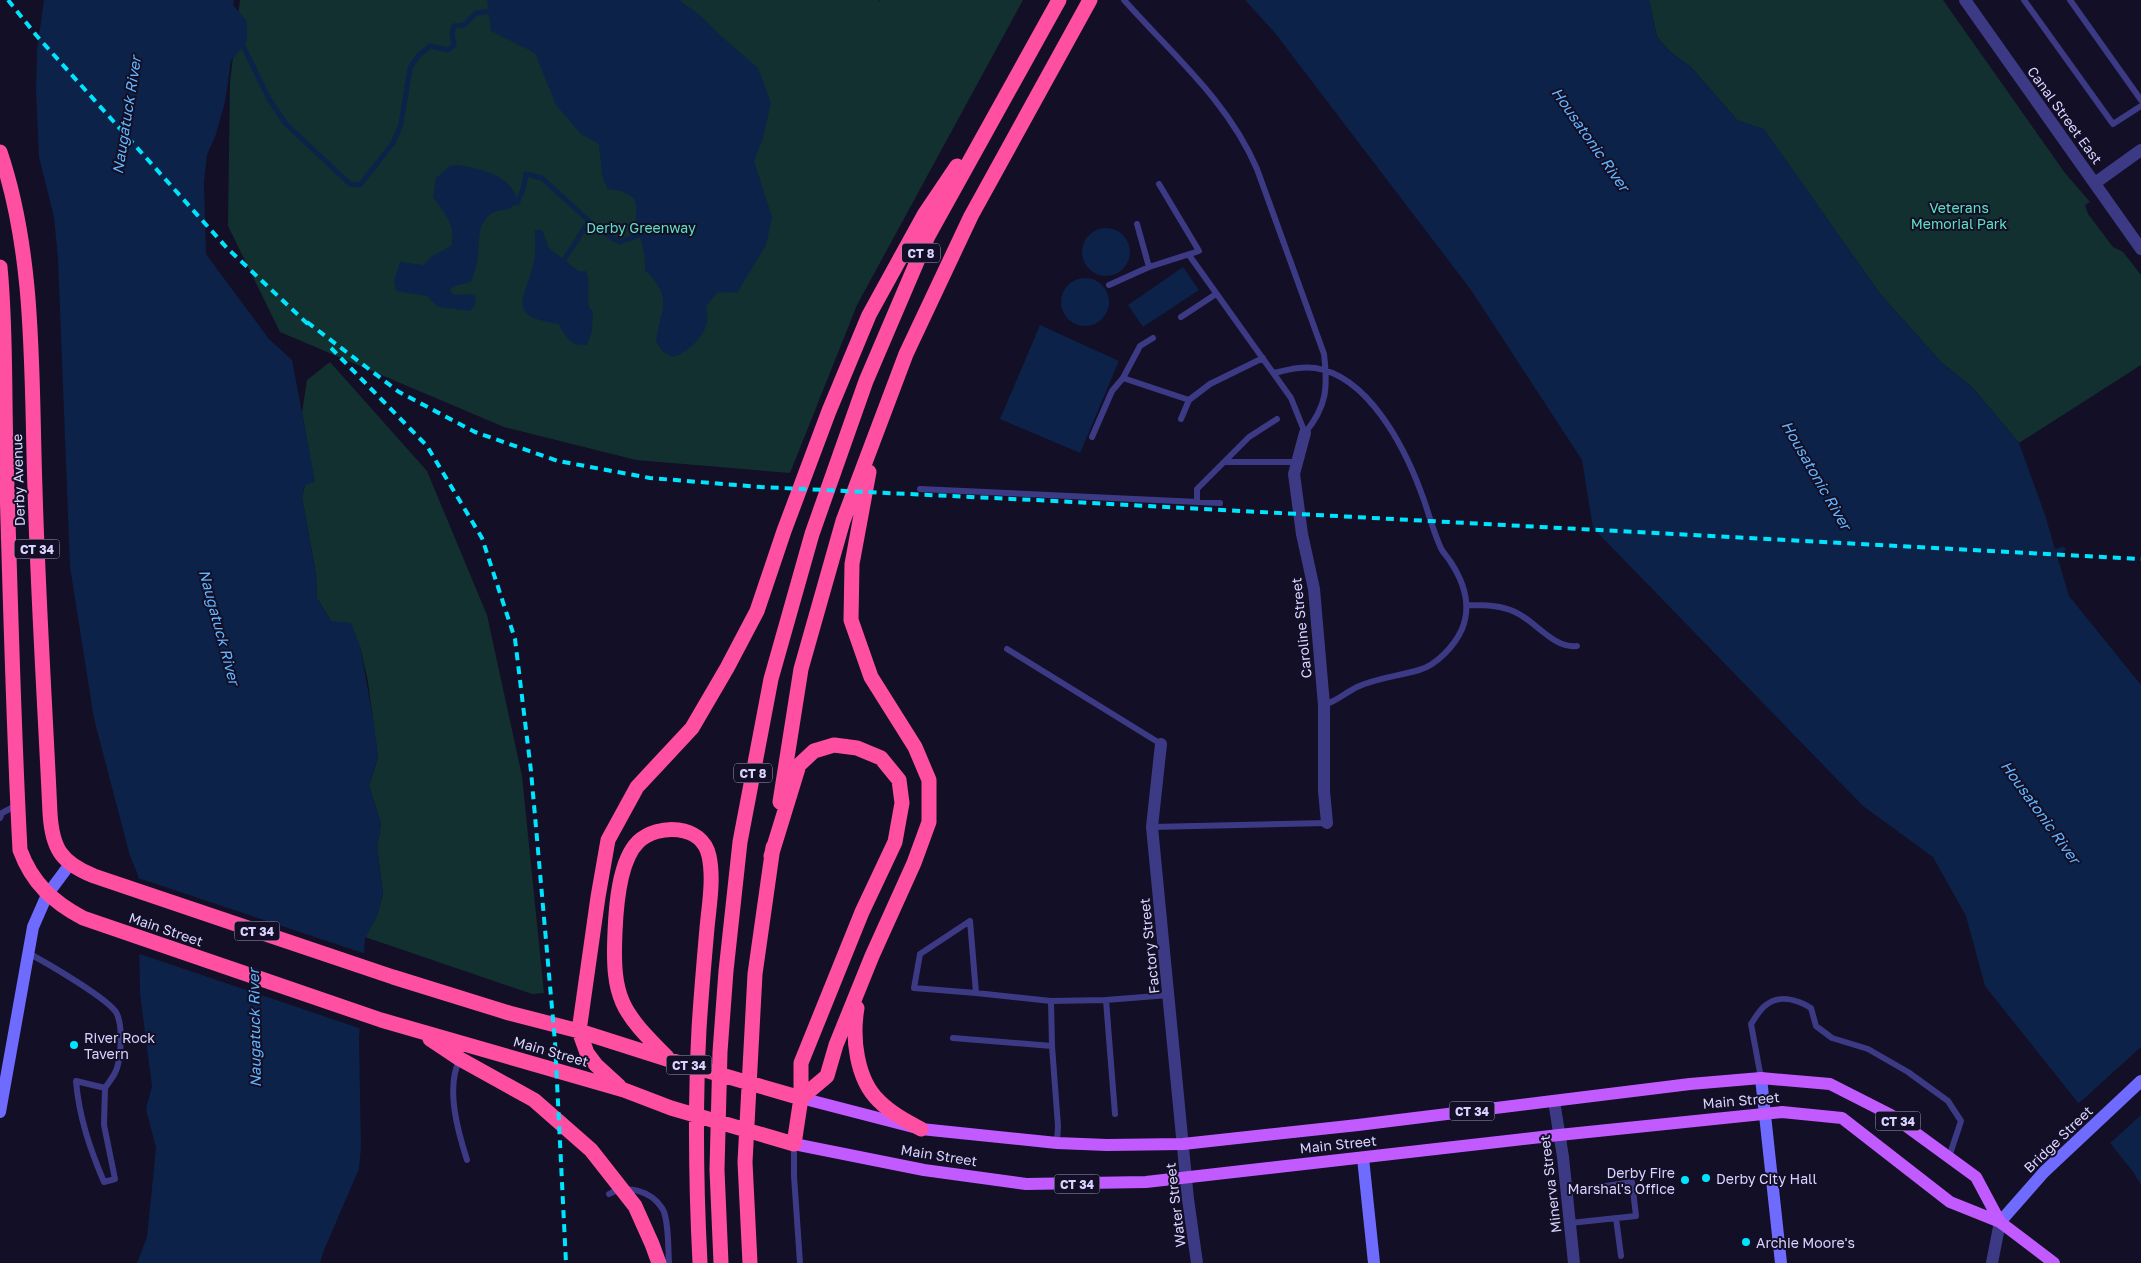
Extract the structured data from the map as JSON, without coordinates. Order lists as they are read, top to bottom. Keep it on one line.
{"streets":{"highway":["CT 8","Derby Avenue","CT 34","Main Street"],"main road":["Bridge Street"],"street":["Canal Street East","Caroline Street","Factory Street","Minerva Street","Water Street"]},"crossings":[["Derby Avenue","Main Street"],["CT 34","Main Street"],["CT 34","Bridge Street"],["Main Street","Factory Street"],["Main Street","Bridge Street"],["Main Street","Minerva Street"],["Main Street","Water Street"],["Factory Street","Water Street"]],"water":["Naugatuck River","Housatonic River"],"parks":["Veterans Memorial Park","Derby Greenway"],"places":["River Rock Tavern","Derby City Hall","Derby Fire Marshal's Office","Archie Moore's"]}
